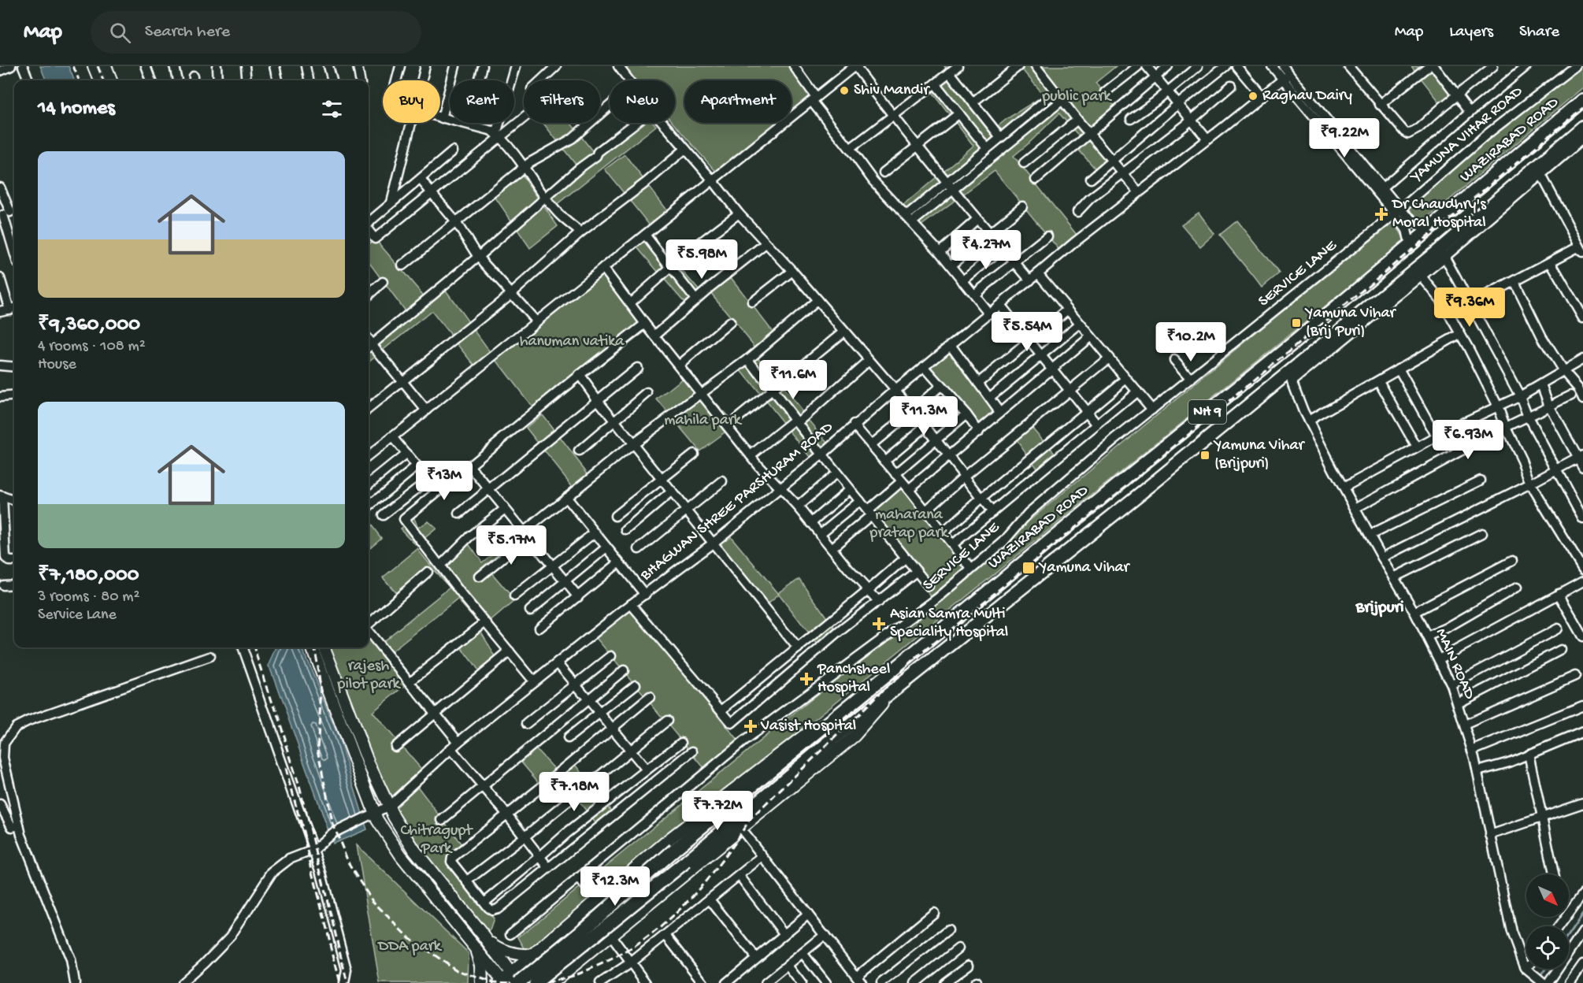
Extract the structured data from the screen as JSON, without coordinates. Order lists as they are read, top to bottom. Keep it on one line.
{"streets":{"highway":["WAZIRABAD ROAD","NH 9"],"street":["YAMUNA VIHAR ROAD","SERVICE LANE","BHAGWAN SHREE PARSHURAM ROAD","MAIN ROAD"]},"crossings":[["YAMUNA VIHAR ROAD","SERVICE LANE"],["NH 9","MAIN ROAD"]],"districts":["Brijpuri"],"parks":["public park","hanuman vatika","mahila park","maharana pratap park","rajesh pilot park","Chitragupt Park","DDA park"],"places":{"other":["Shiv Mandir","Raghav Dairy"],"health":["Dr Chaudhry's Moral Hospital","Asian Samra Multi Speciality Hospital","Panchsheel Hospital","Vasist Hospital"],"transit":["Yamuna Vihar (Brij Puri)","Yamuna Vihar (Brijpuri)","Yamuna Vihar"]},"north":"bottom right","page":{"header":"Map","search":"Search here","nav":["Map","Layers","Share"],"chip":["Buy","Rent","Filters","New","Apartment"],"heading":"14 homes","price":["₹9.22M","₹4.27M","₹5.98M","₹9.36M","₹5.54M","₹10.2M","₹11.6M","₹11.3M","₹6.93M","₹13M","₹5.17M","₹7.18M","₹7.72M","₹12.3M"],"list":[{"name":"₹9,360,000","note":"4 rooms · 108 m² · House"},{"name":"₹7,180,000","note":"3 rooms · 80 m² · Service Lane"}]}}
